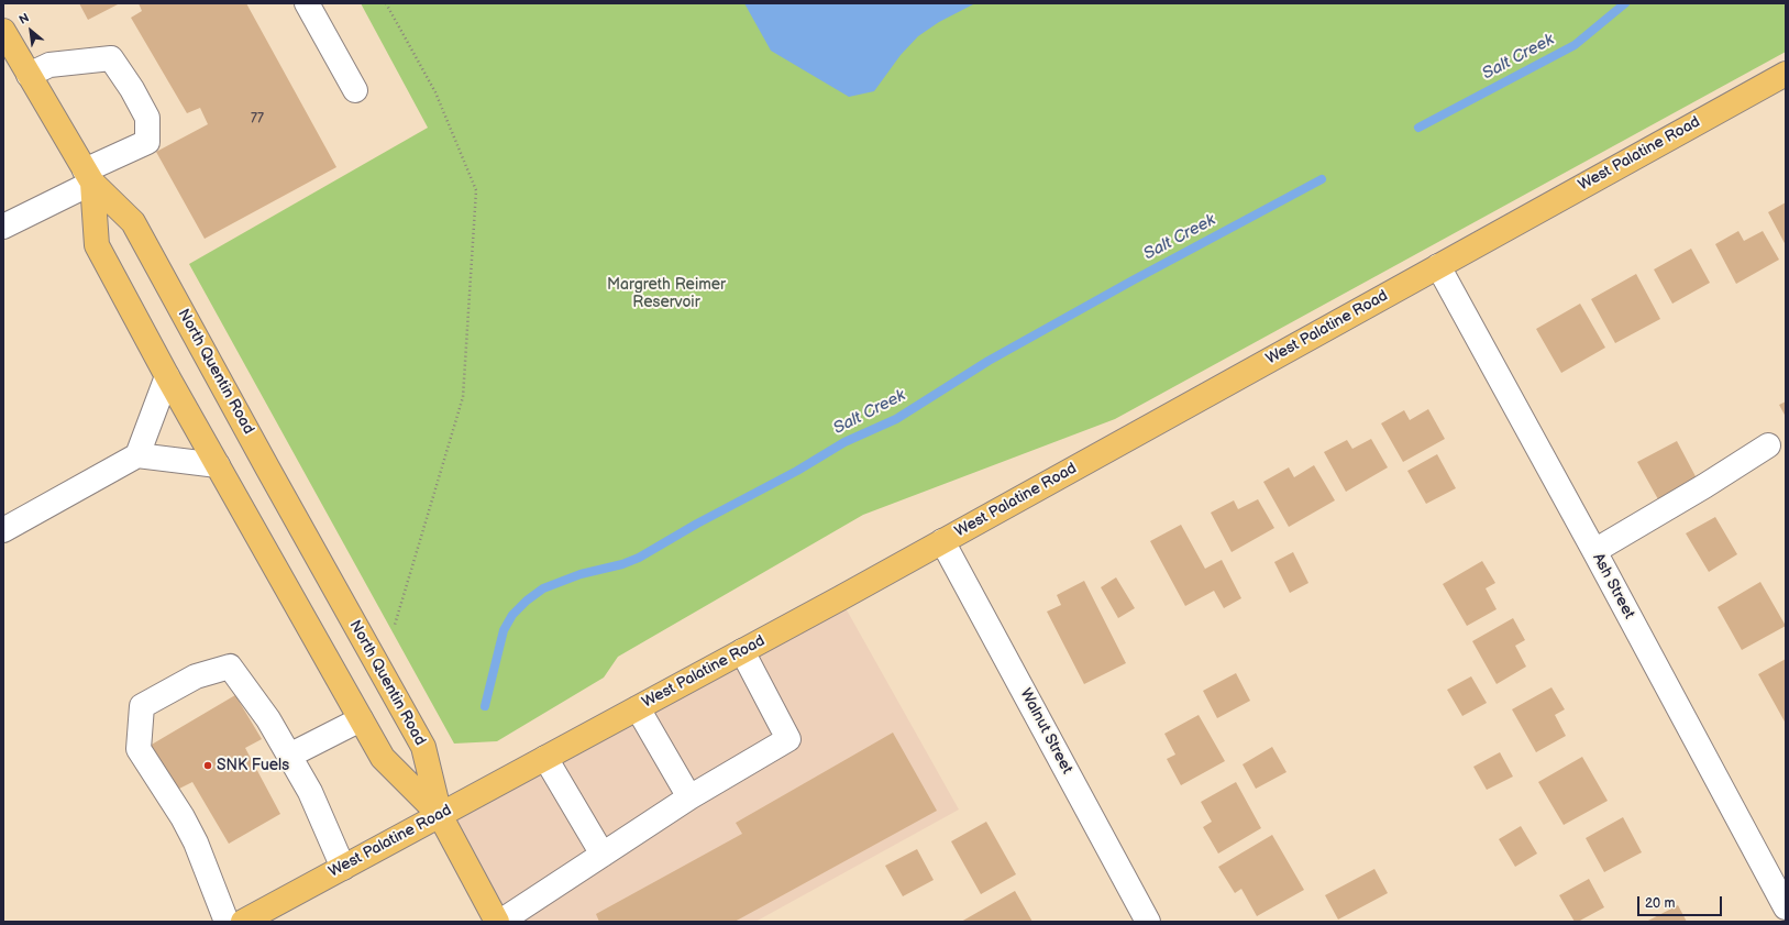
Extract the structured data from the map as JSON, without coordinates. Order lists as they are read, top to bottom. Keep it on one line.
{"streets":{"main road":["West Palatine Road","North Quentin Road"],"street":["Ash Street","Walnut Street"]},"crossings":[["West Palatine Road","North Quentin Road"],["West Palatine Road","Ash Street"],["West Palatine Road","Walnut Street"]],"water":["Salt Creek"],"parks":["Margreth Reimer Reservoir"],"places":["SNK Fuels"],"house_numbers":["77"],"scale_bar":"20 m","north":"top left"}
